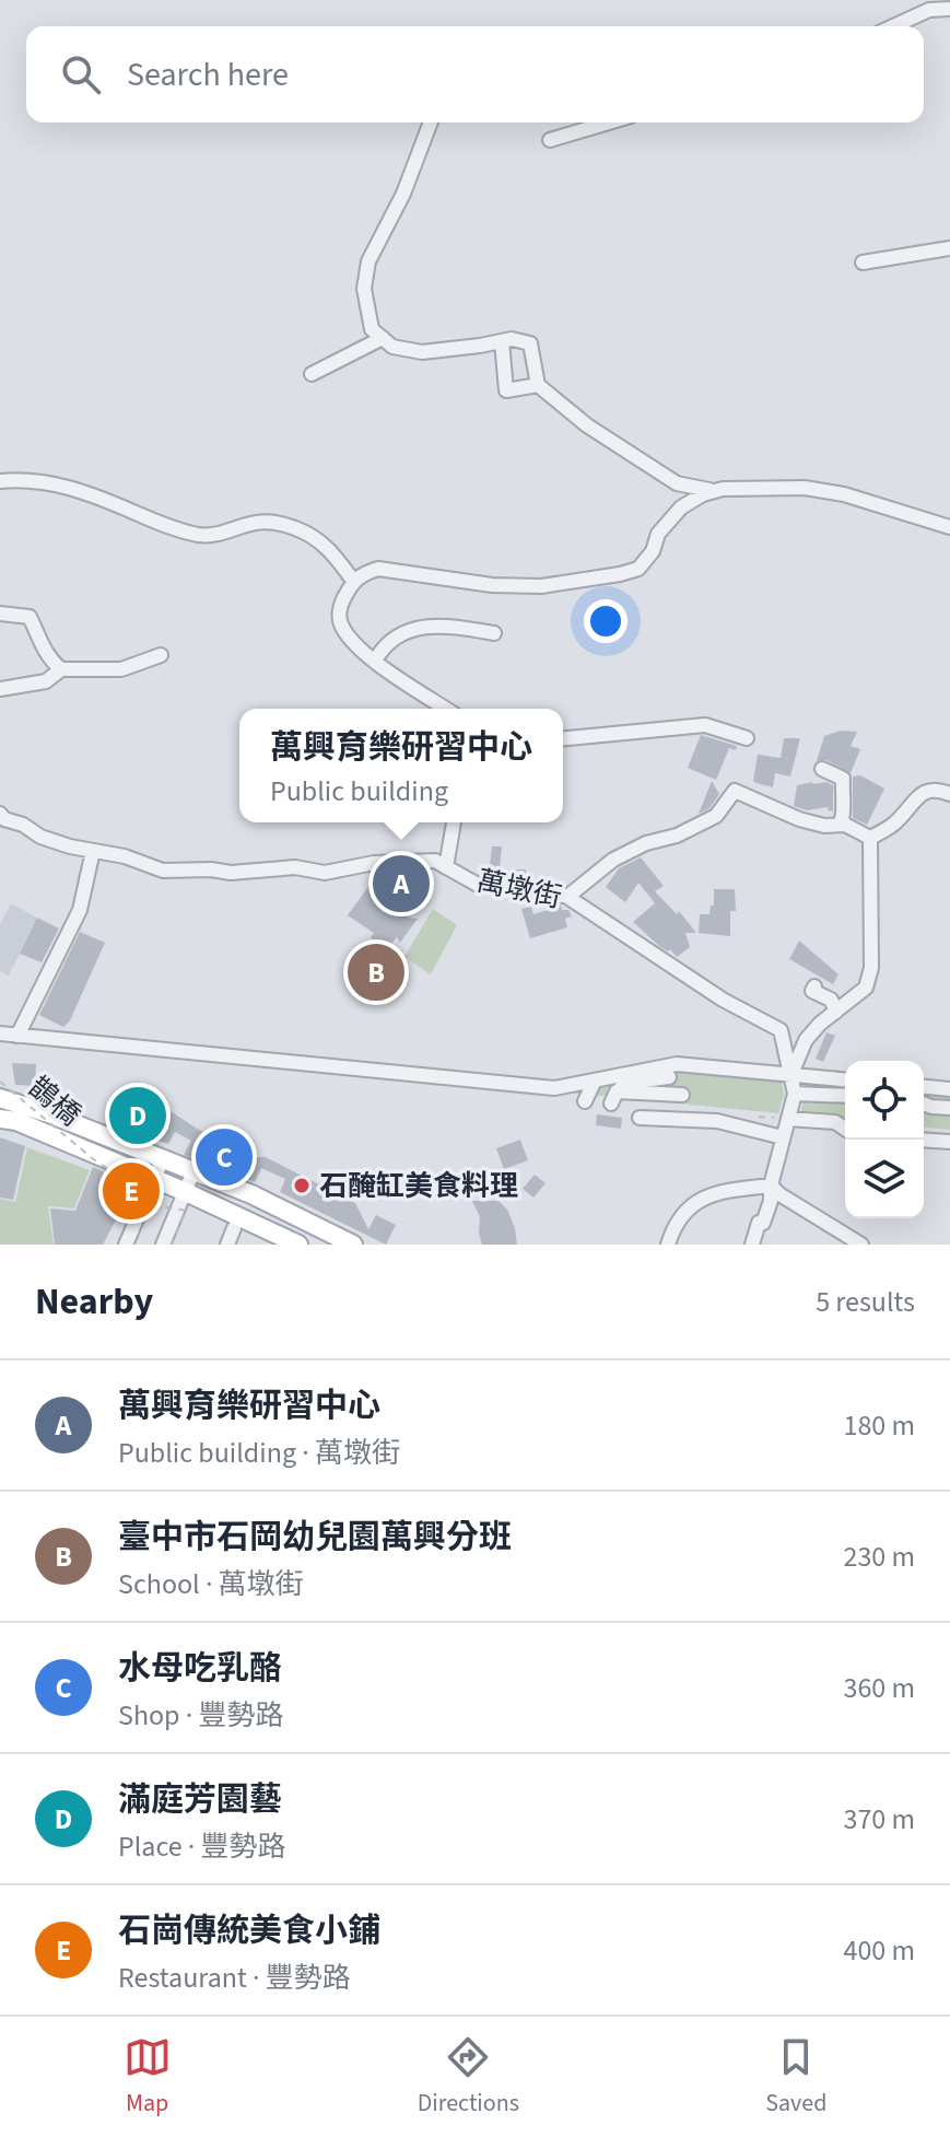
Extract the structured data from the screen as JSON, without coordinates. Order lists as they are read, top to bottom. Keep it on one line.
{"streets":{"street":["萬墩街"],"path":["鵲橋"]},"places":["石醃缸美食料理"],"page":{"search":"Search here","popup":["萬興育樂研習中心","Public building"],"pins":["A","B","D","C","E"],"heading":["Nearby","5 results"],"list":[{"mark":"A","name":"萬興育樂研習中心","note":"Public building · 萬墩街","value":"180 m"},{"mark":"B","name":"臺中市石岡幼兒園萬興分班","note":"School · 萬墩街","value":"230 m"},{"mark":"C","name":"水母吃乳酪","note":"Shop · 豐勢路","value":"360 m"},{"mark":"D","name":"滿庭芳園藝","note":"Place · 豐勢路","value":"370 m"},{"mark":"E","name":"石崗傳統美食小鋪","note":"Restaurant · 豐勢路","value":"400 m"}],"nav":["Map","Directions","Saved"]}}
